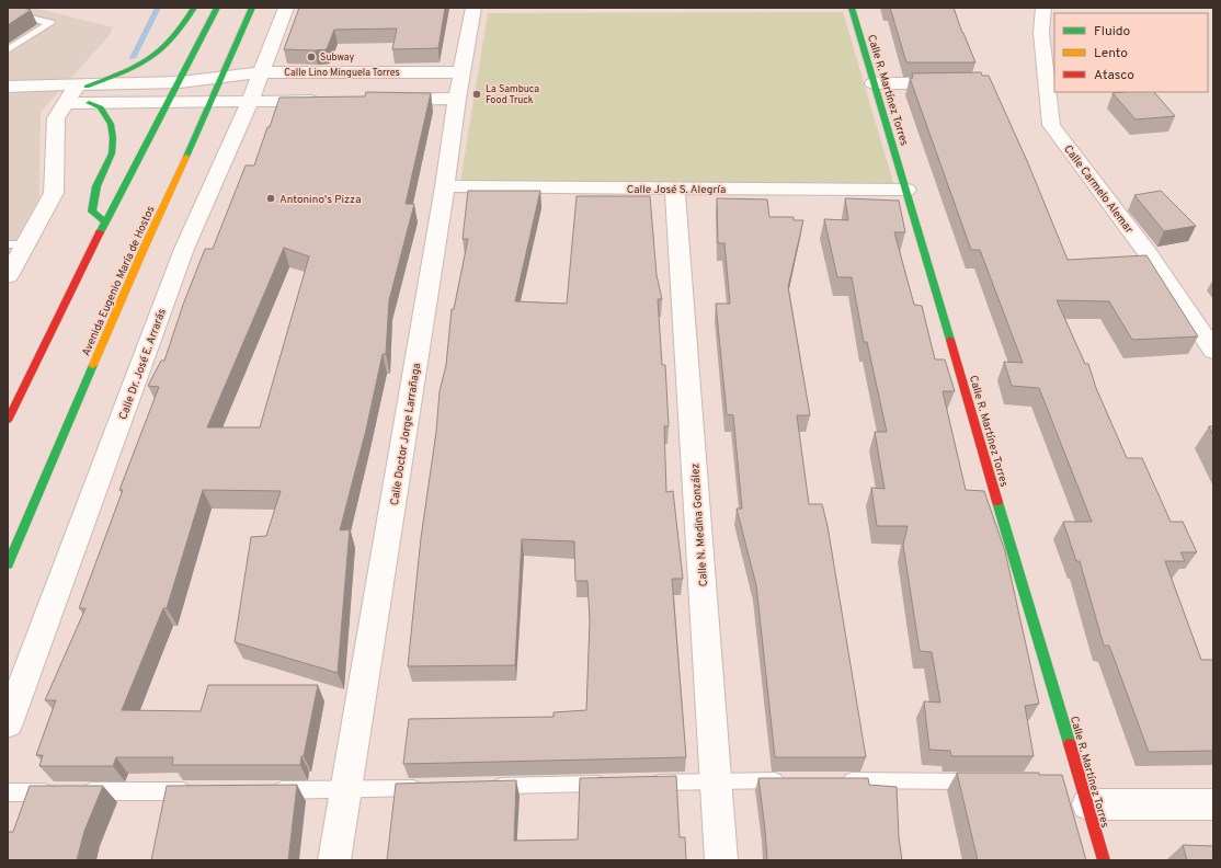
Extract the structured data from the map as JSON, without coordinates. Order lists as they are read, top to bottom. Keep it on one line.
{"streets":{"main road":["Calle R. Martínez Torres","Avenida Eugenio María de Hostos"],"street":["Calle Lino Minguela Torres","Calle José S. Alegría","Calle Carmelo Alemar","Calle Dr. José E. Arrarás","Calle Doctor Jorge Larrañaga","Calle N. Medina González"]},"crossings":[["Calle Lino Minguela Torres","Avenida Eugenio María de Hostos"],["Calle Lino Minguela Torres","Calle Dr. José E. Arrarás"],["Calle Lino Minguela Torres","Calle Doctor Jorge Larrañaga"],["Calle R. Martínez Torres","Calle José S. Alegría"],["Calle José S. Alegría","Calle Doctor Jorge Larrañaga"],["Calle José S. Alegría","Calle N. Medina González"]],"places":["Subway","La Sambuca Food Truck","Antonino's Pizza"],"legend":["Fluido","Lento","Atasco"]}
